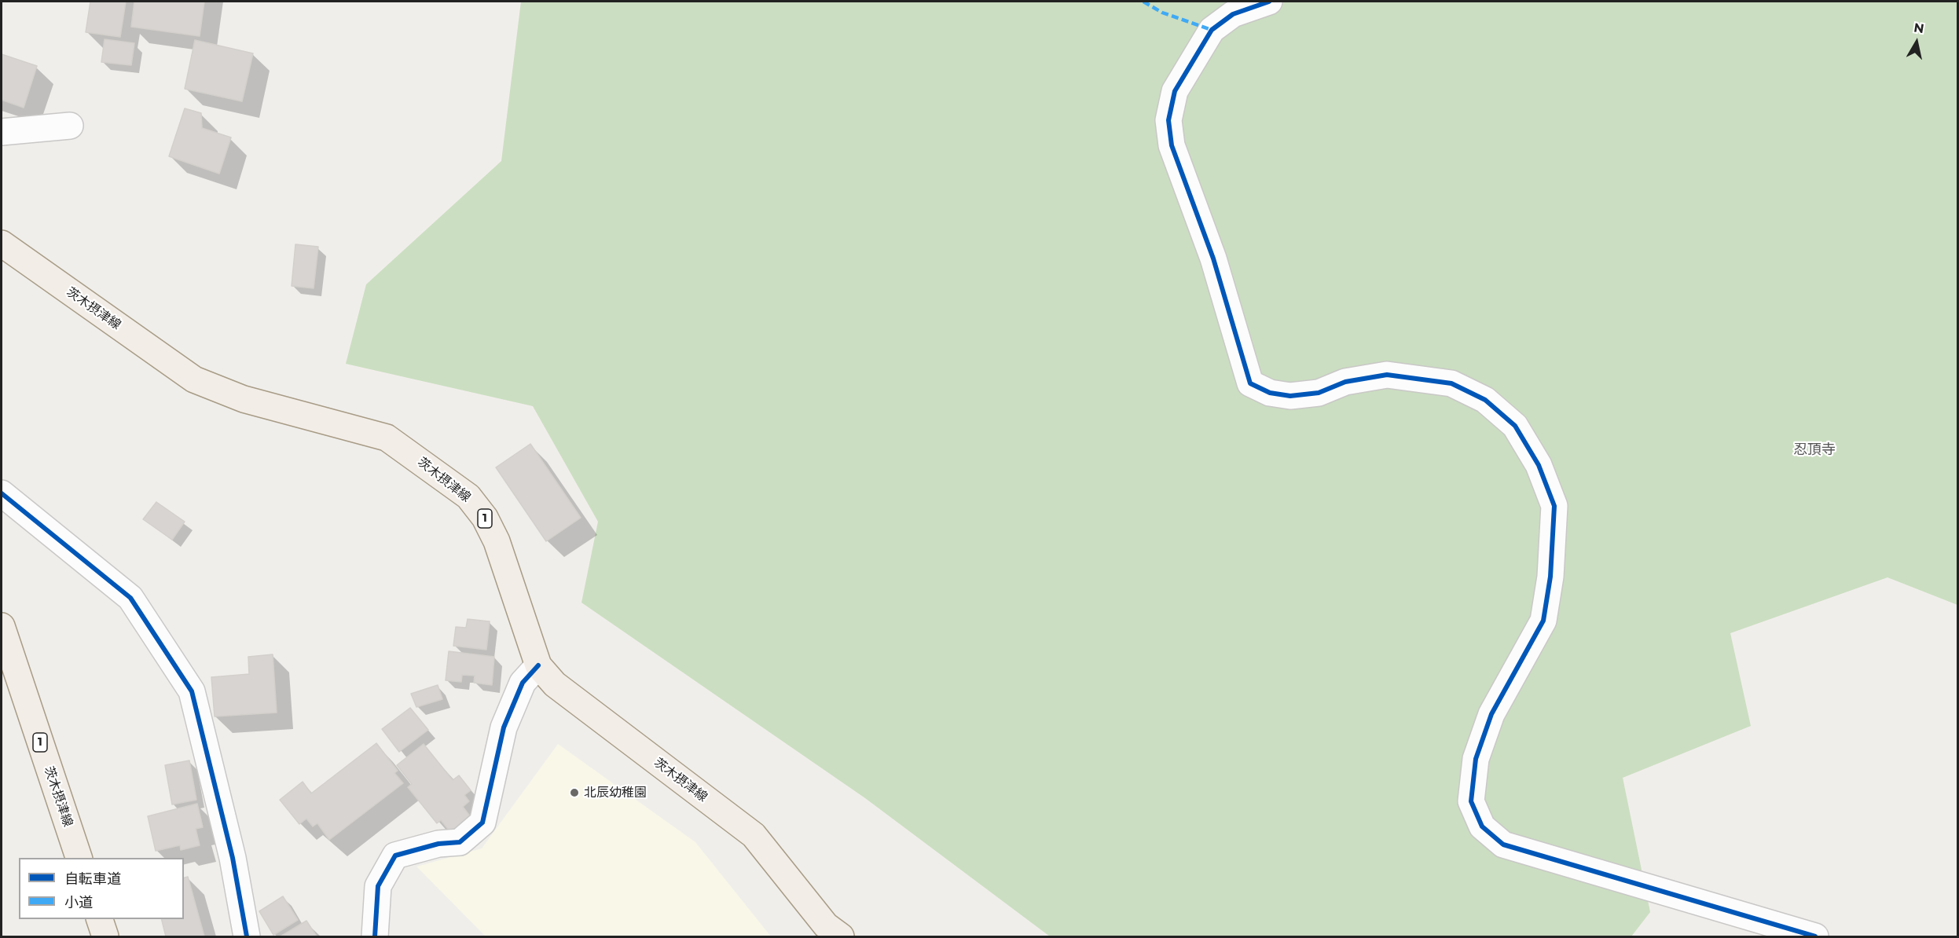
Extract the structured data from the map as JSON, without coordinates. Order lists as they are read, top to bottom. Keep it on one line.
{"streets":{"main road":["茨木摂津線","1"]},"districts":["忍頂寺"],"places":["北辰幼稚園"],"legend":["自転車道","小道"],"north":"top"}
